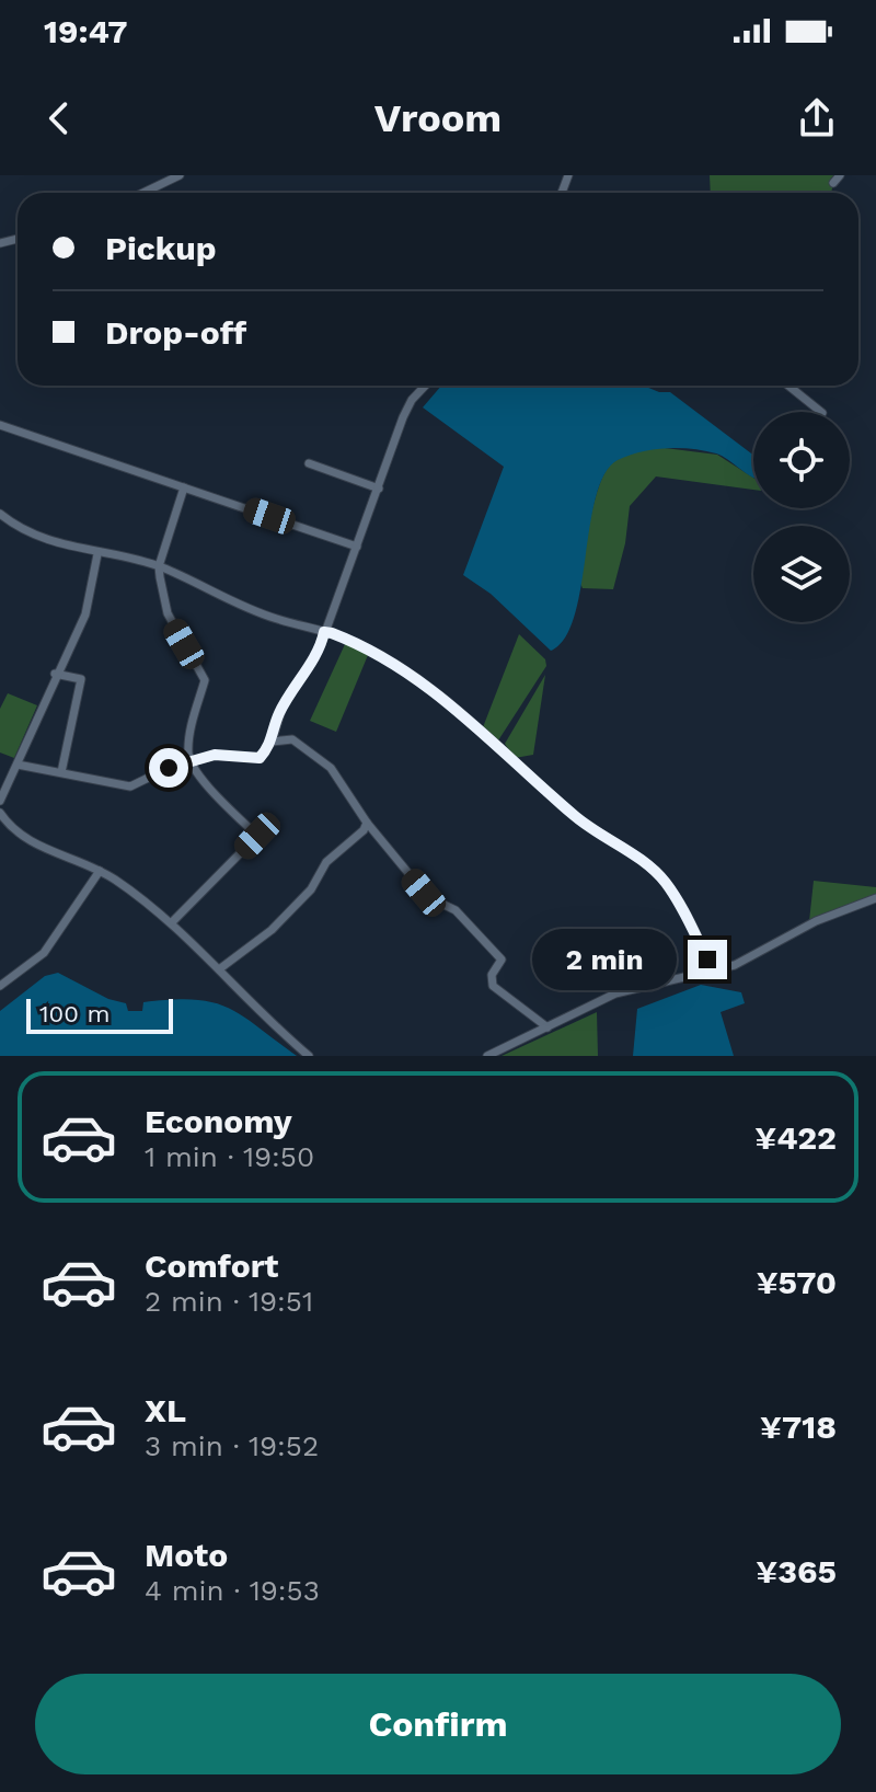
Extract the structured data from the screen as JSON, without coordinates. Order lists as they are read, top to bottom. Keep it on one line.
{"scale_bar":"100 m","page":{"status":"19:47","header":"Vroom","banner":["Pickup","Drop-off"],"bubble":"2 min","scale":"100 m","list":[{"name":"Economy","note":"1 min · 19:50","value":"¥422"},{"name":"Comfort","note":"2 min · 19:51","value":"¥570"},{"name":"XL","note":"3 min · 19:52","value":"¥718"},{"name":"Moto","note":"4 min · 19:53","value":"¥365"}],"buttons":"Confirm"}}
